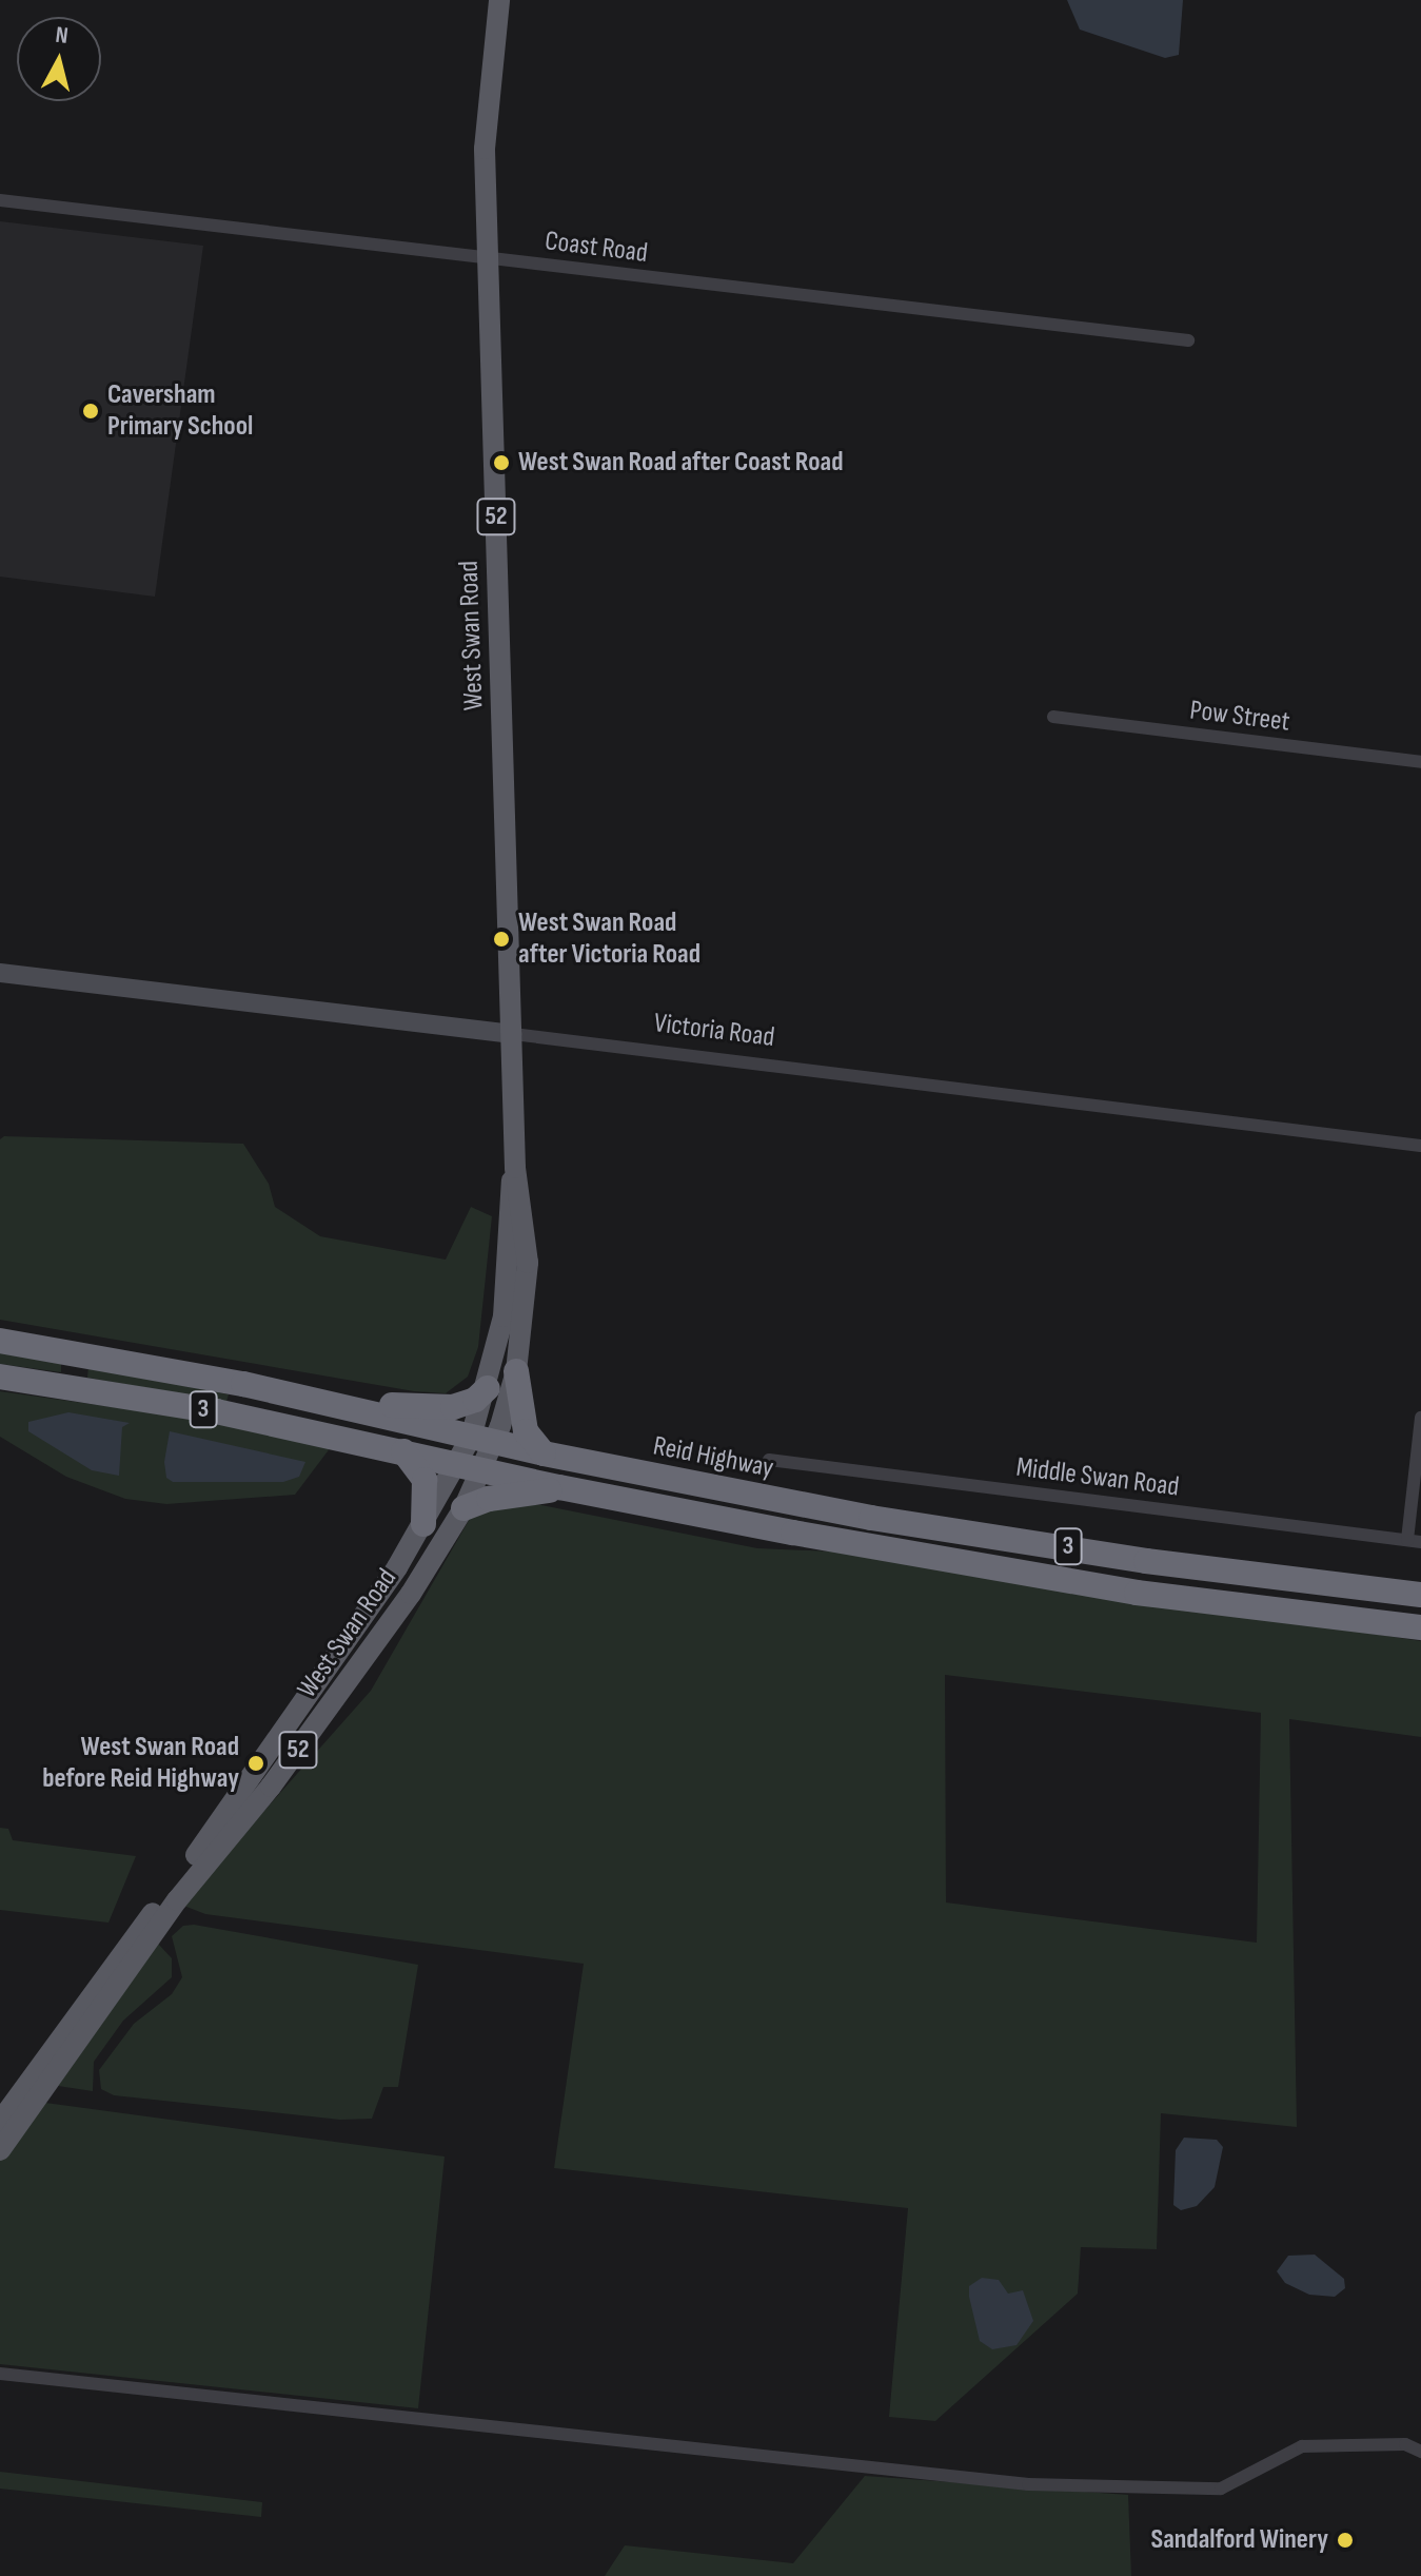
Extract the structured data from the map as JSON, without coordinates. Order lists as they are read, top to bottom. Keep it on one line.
{"streets":{"highway":["3","Reid Highway"],"main road":["52","West Swan Road"],"street":["Coast Road","Pow Street","Victoria Road","Middle Swan Road"]},"crossings":[["Coast Road","West Swan Road"],["West Swan Road","Victoria Road"],["West Swan Road","3"],["West Swan Road","Reid Highway"]],"places":["Caversham Primary School","West Swan Road after Coast Road","West Swan Road after Victoria Road","West Swan Road before Reid Highway","Sandalford Winery"],"north":"top"}
